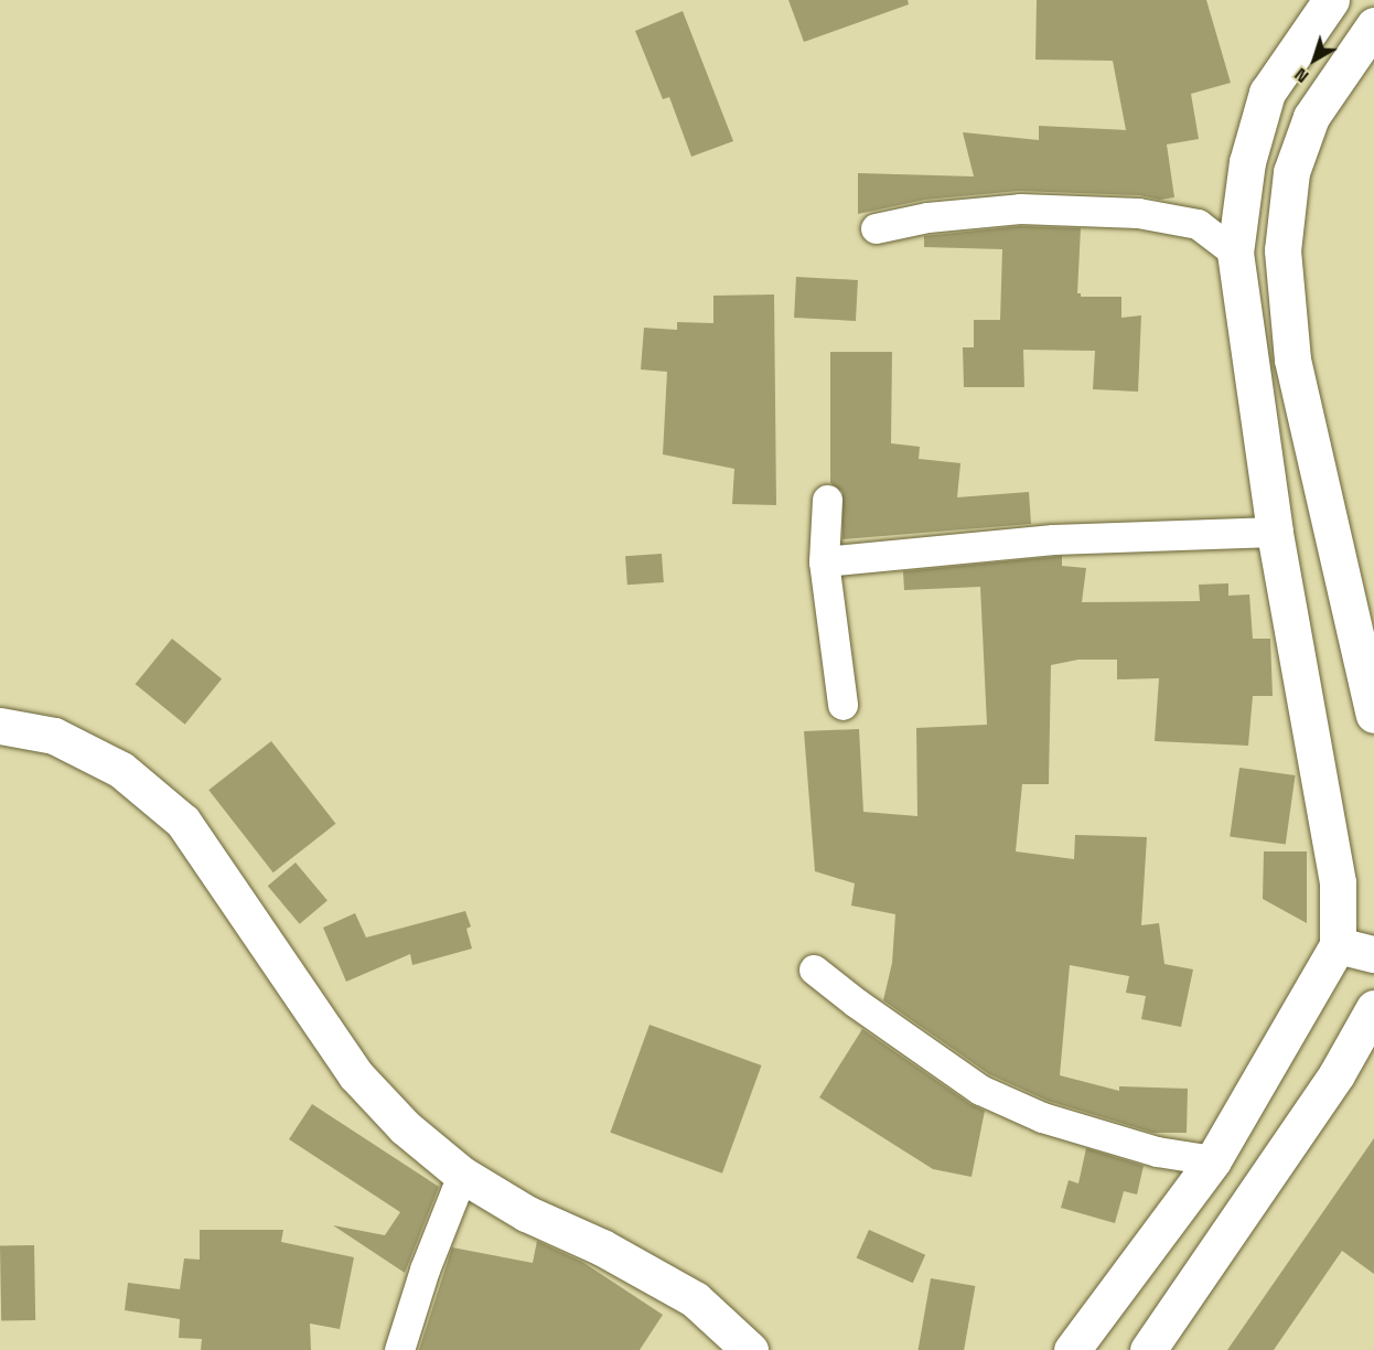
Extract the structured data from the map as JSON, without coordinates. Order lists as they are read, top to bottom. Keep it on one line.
{"north":"bottom left"}
